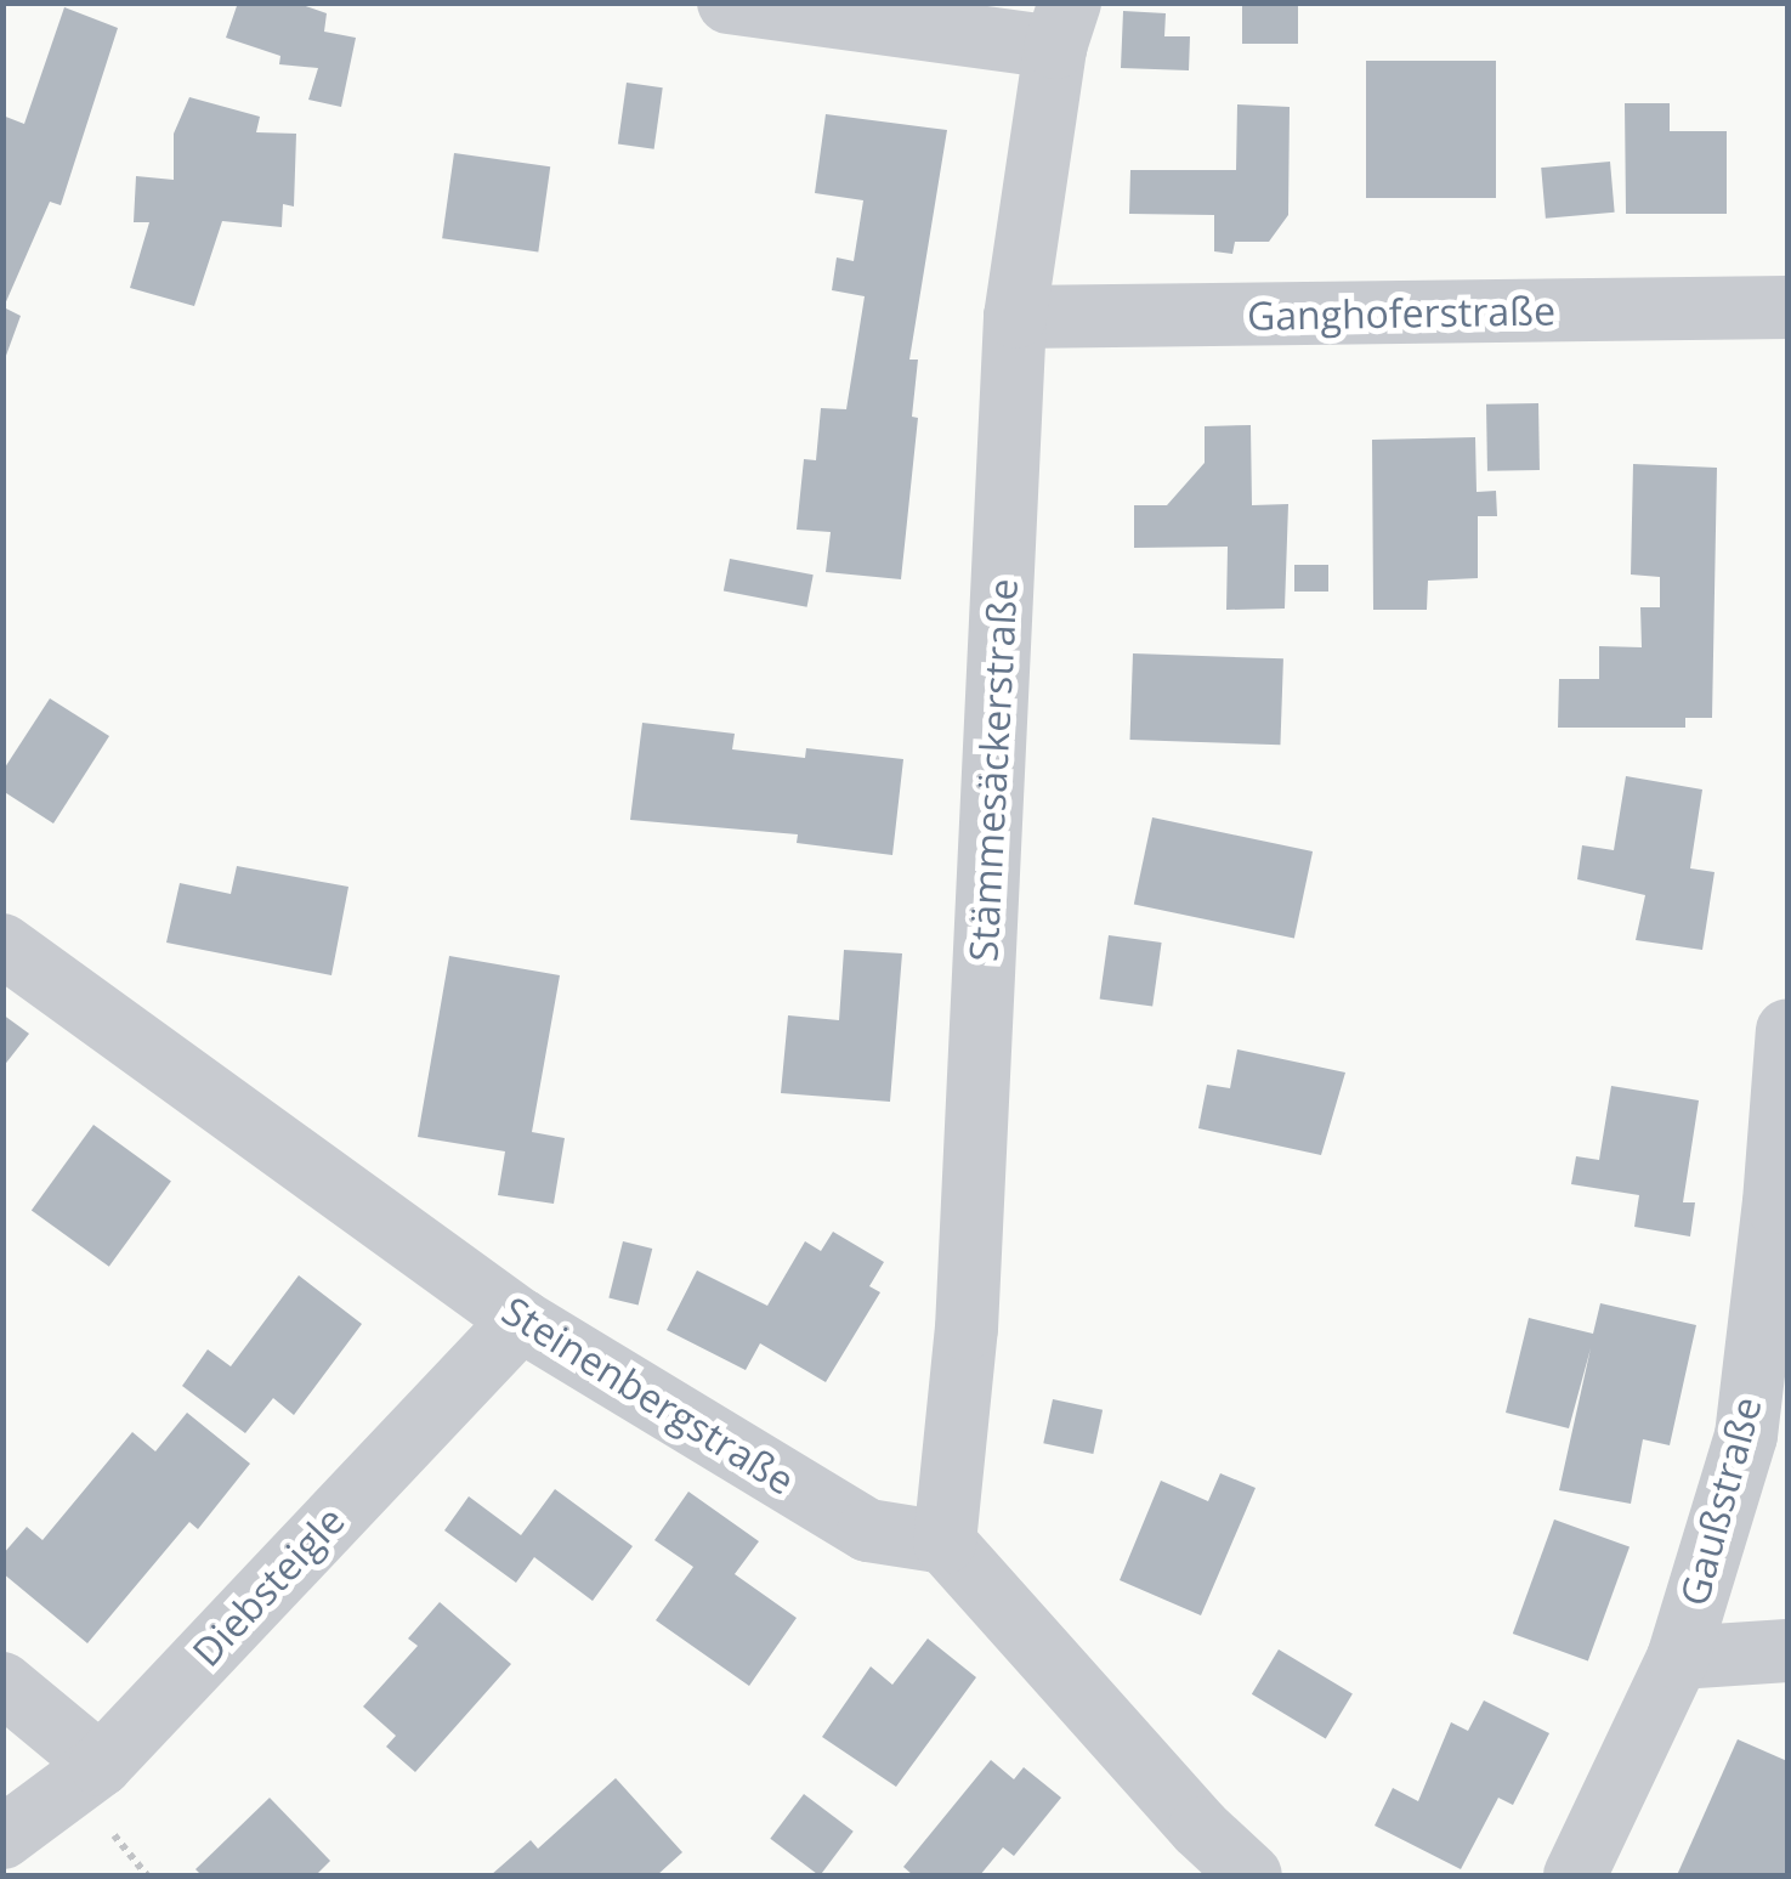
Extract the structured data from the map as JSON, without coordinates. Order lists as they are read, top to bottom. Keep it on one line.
{"streets":{"street":["Ganghoferstraße","Stämmesäckerstraße","Steinenbergstraße","Gaußstraße","Diebsteigle"]},"crossings":[["Ganghoferstraße","Stämmesäckerstraße"],["Stämmesäckerstraße","Steinenbergstraße"],["Steinenbergstraße","Diebsteigle"]]}
